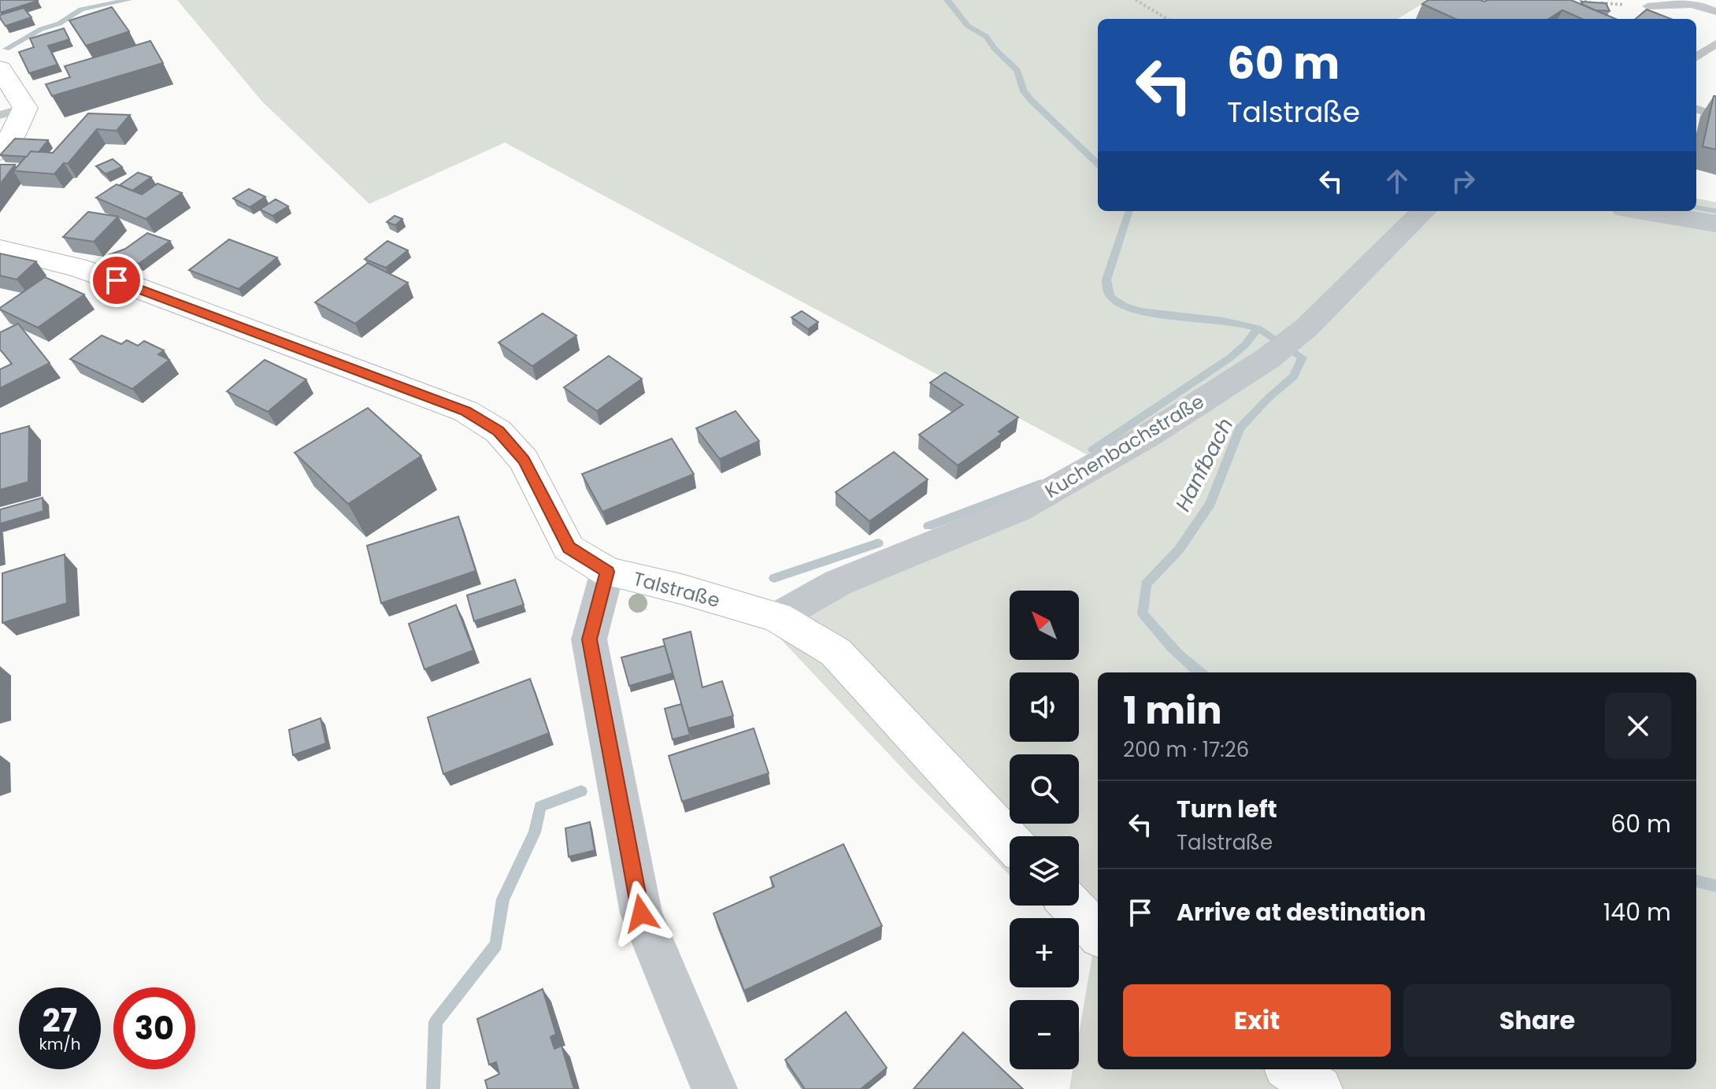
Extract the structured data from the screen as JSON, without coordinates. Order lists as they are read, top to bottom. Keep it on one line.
{"streets":{"main road":["Talstraße"],"street":["Kuchenbachstraße"]},"crossings":[["Kuchenbachstraße","Talstraße"]],"water":["Hanfbach"],"north":"top left","page":{"turn":["60 m","Talstraße"],"map_buttons":["+","−"],"heading":["1 min","200 m · 17:26"],"list":[{"name":"Turn left","note":"Talstraße","value":"60 m"},{"name":"Arrive at destination","value":"140 m"}],"buttons":["Exit","Share"],"speed":"27 km/h","limit":"30"}}
